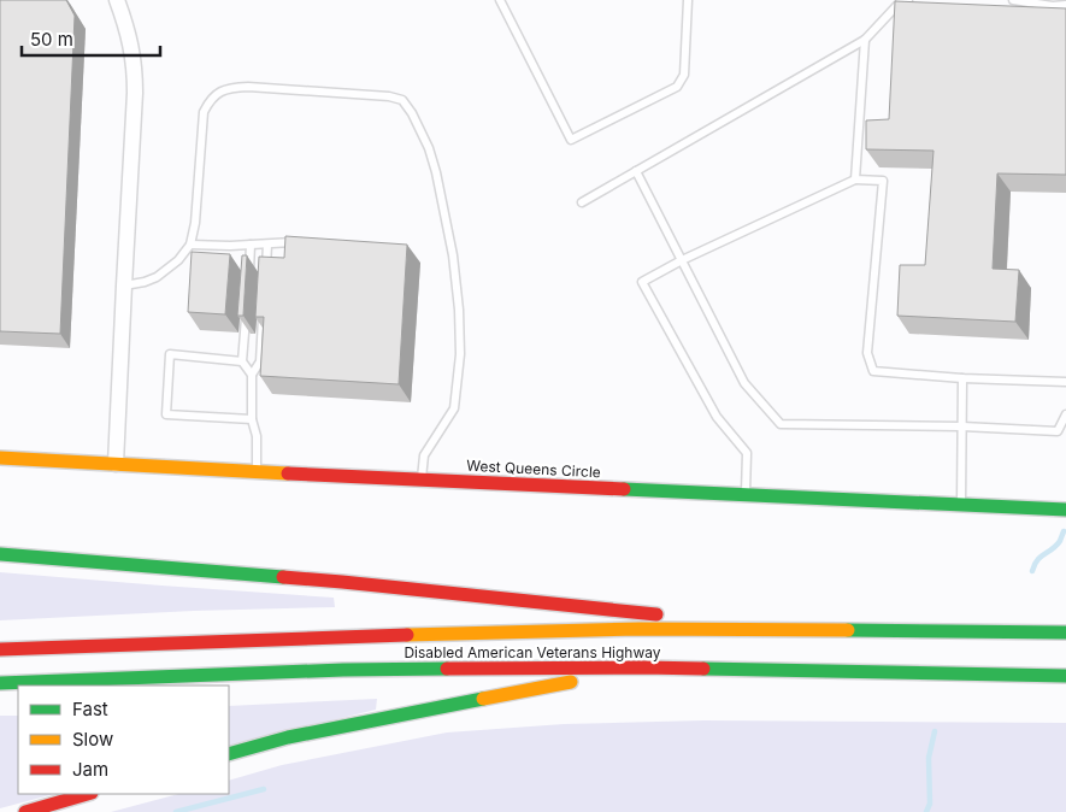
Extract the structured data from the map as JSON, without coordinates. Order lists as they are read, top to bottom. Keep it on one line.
{"streets":{"main road":["West Queens Circle","Disabled American Veterans Highway"]},"legend":["Fast","Slow","Jam"],"scale_bar":"50 m"}
